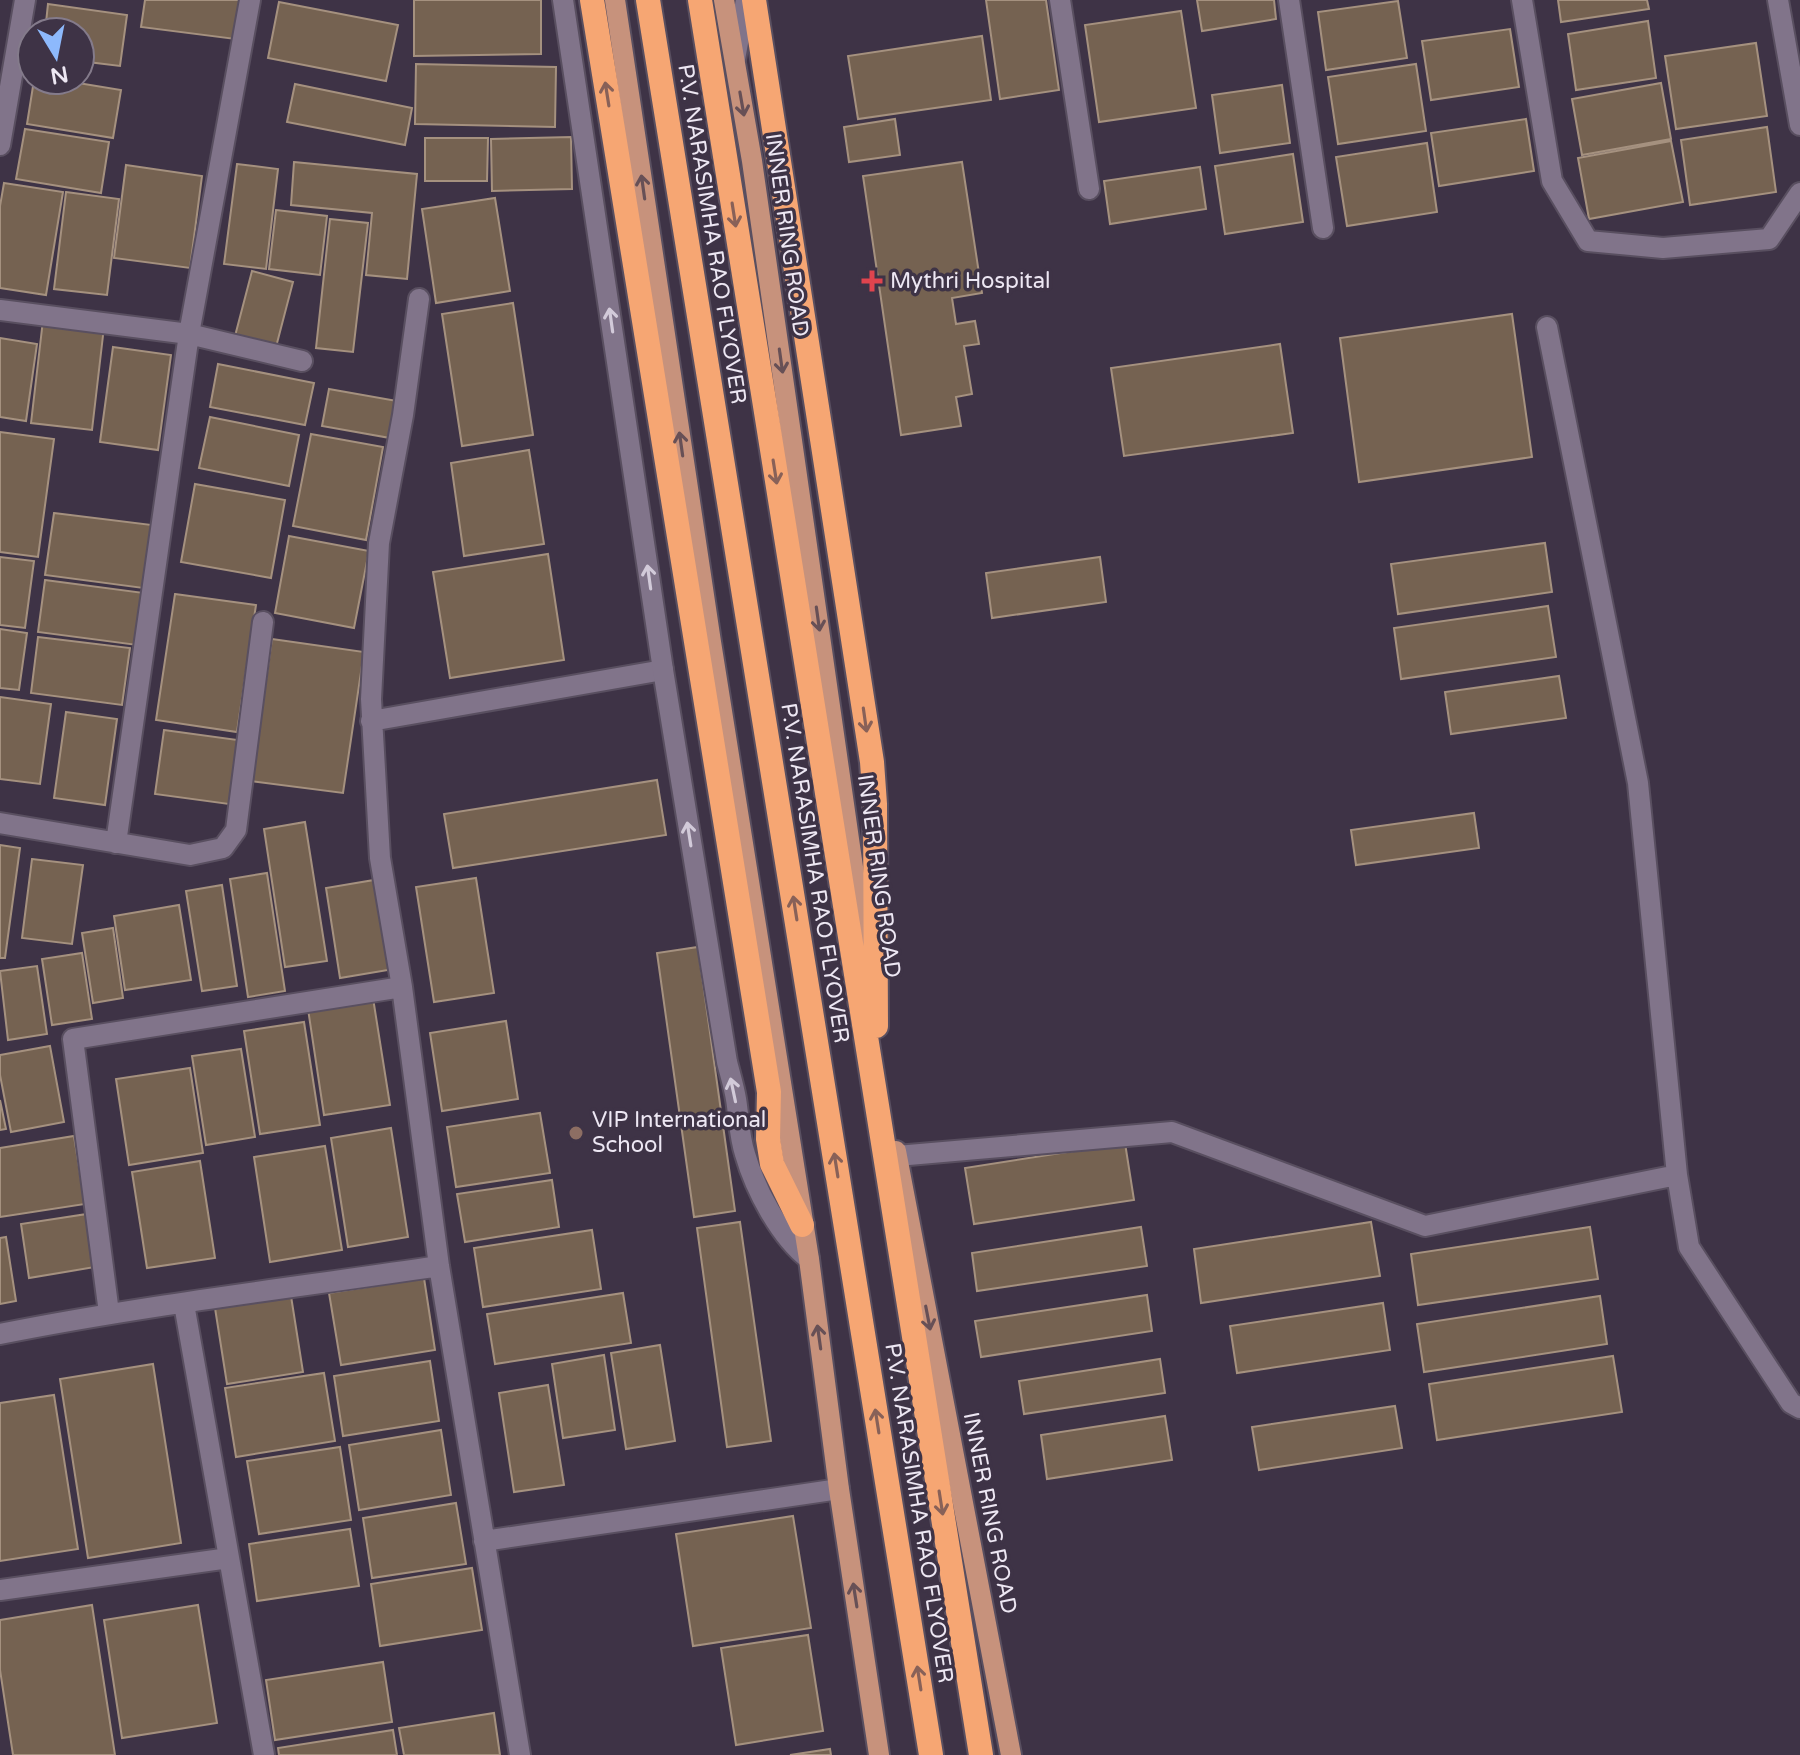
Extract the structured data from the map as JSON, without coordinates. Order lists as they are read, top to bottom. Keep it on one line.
{"streets":{"highway":["P.V. NARASIMHA RAO FLYOVER"],"main road":["INNER RING ROAD"]},"places":{"health":["Mythri Hospital"],"other":["VIP International School"]},"north":"bottom"}
